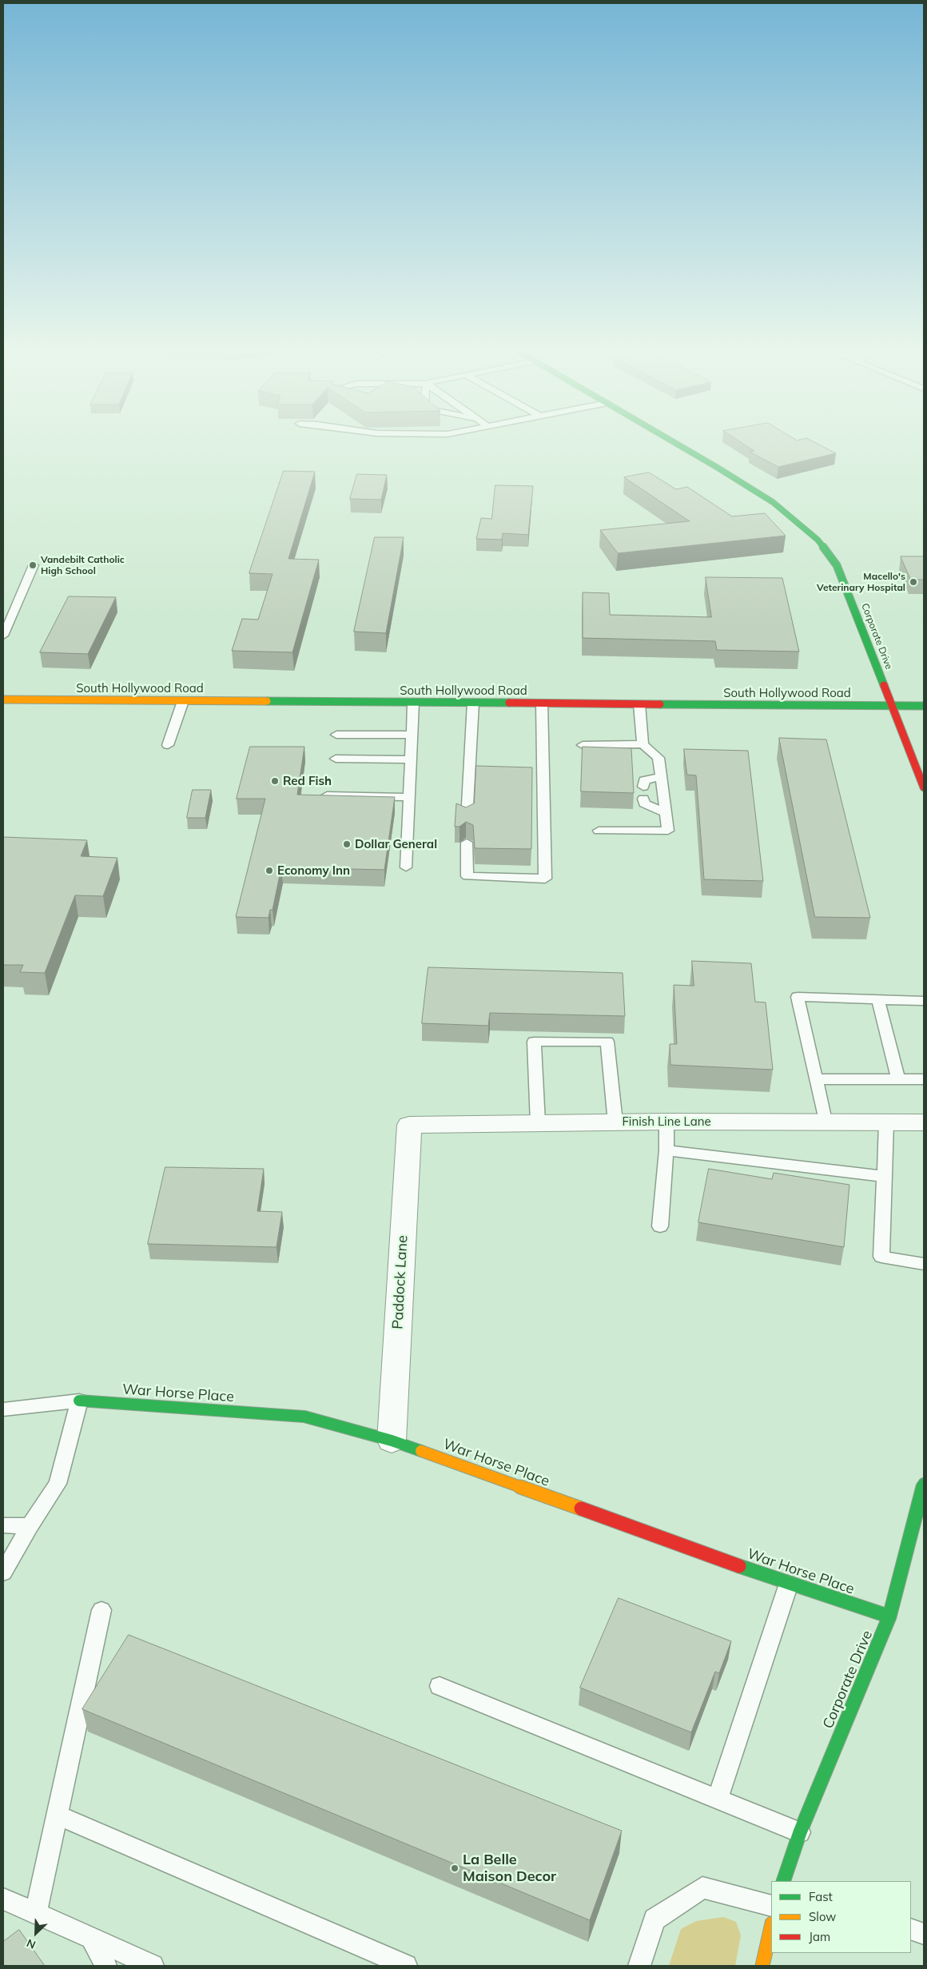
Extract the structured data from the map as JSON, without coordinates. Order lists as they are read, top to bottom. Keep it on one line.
{"streets":{"street":["Corporate Drive","South Hollywood Road","Finish Line Lane","Paddock Lane","War Horse Place"]},"crossings":[["Corporate Drive","South Hollywood Road"],["Corporate Drive","War Horse Place"],["Finish Line Lane","Paddock Lane"],["Paddock Lane","War Horse Place"]],"places":["Vandebilt Catholic High School","Macello's Veterinary Hospital","Red Fish","Dollar General","Economy Inn","La Belle Maison Decor"],"legend":["Fast","Slow","Jam"],"north":"bottom left"}
